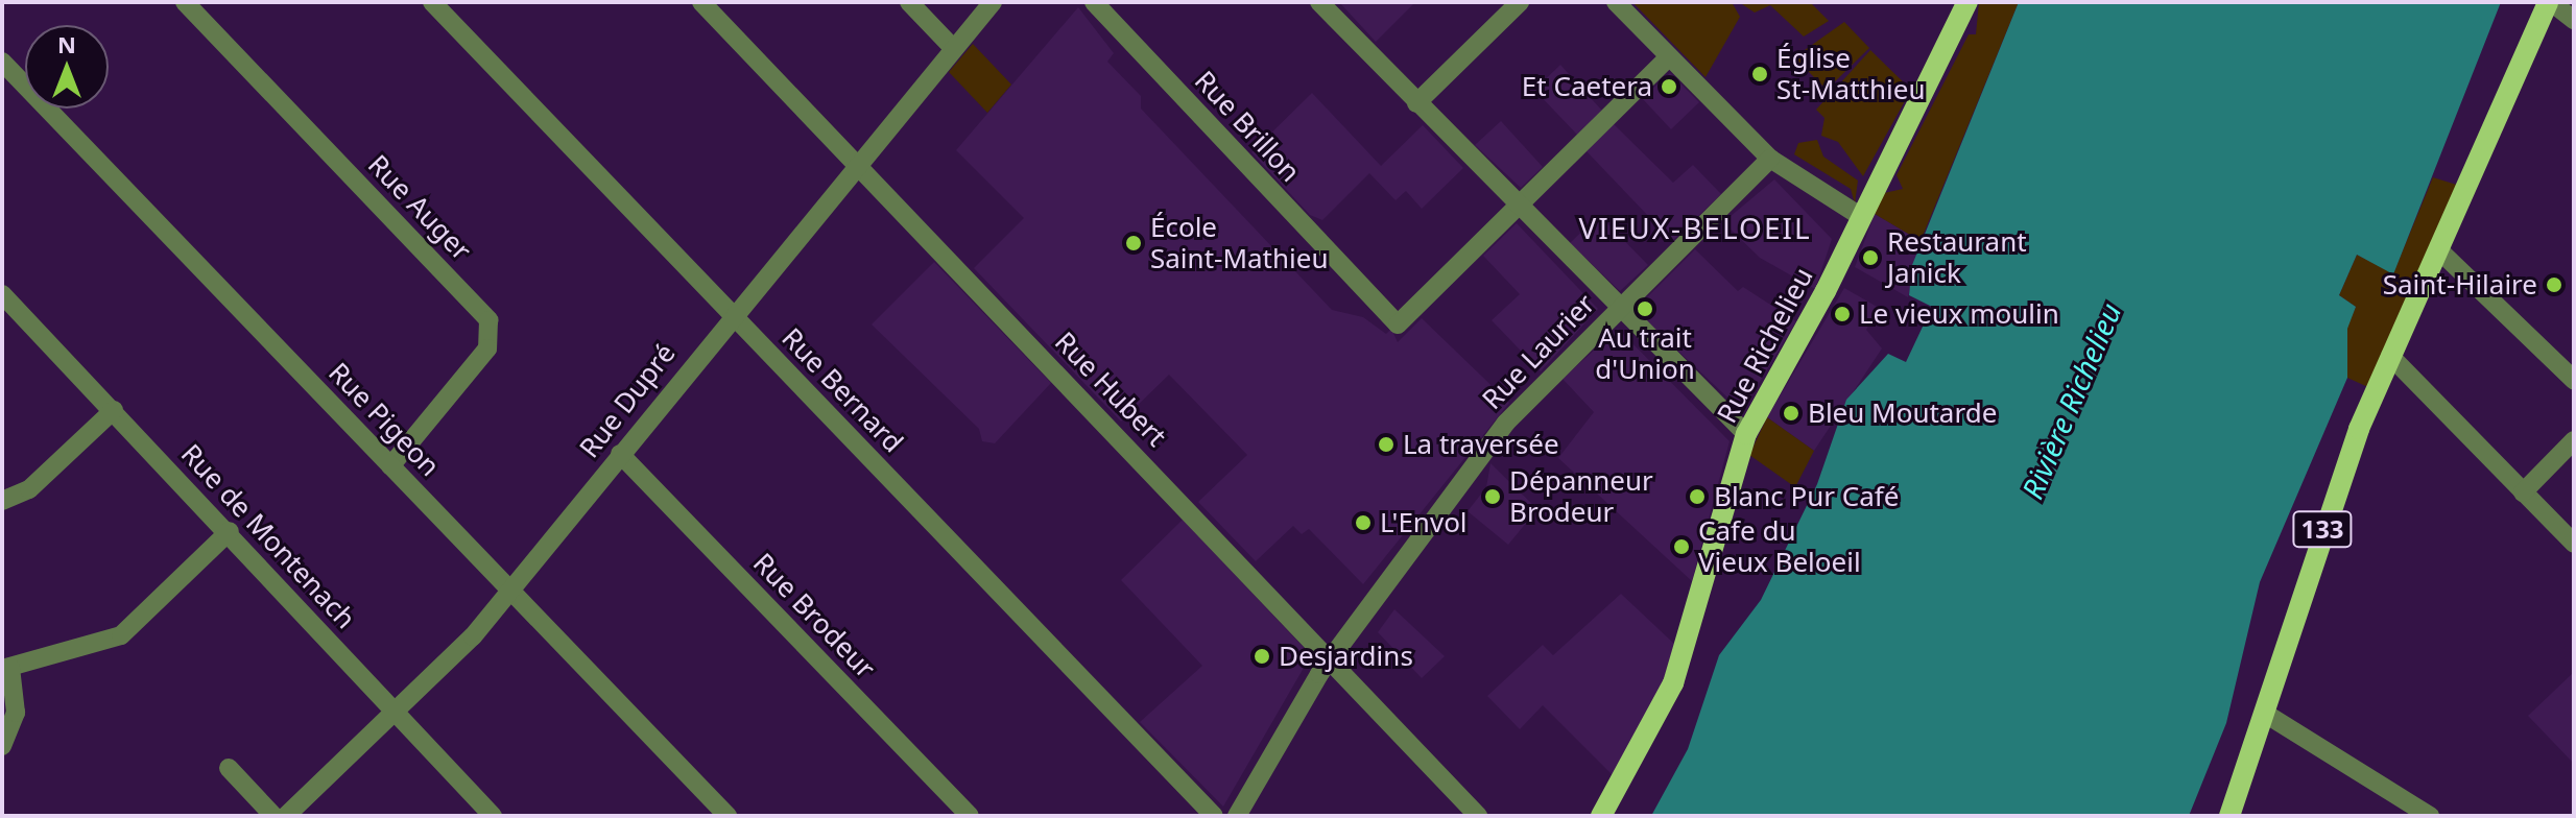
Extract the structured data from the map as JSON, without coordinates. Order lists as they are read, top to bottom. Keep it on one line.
{"streets":{"main road":["Rue Richelieu","133"],"street":["Rue Brillon","Rue Auger","Rue Laurier","Rue Hubert","Rue Bernard","Rue Dupré","Rue Pigeon","Rue de Montenach","Rue Brodeur"]},"crossings":[["Rue Auger","Rue Pigeon"],["Rue Laurier","Rue Hubert"],["Rue Hubert","Rue Dupré"],["Rue Bernard","Rue Dupré"],["Rue Dupré","Rue Pigeon"],["Rue Dupré","Rue de Montenach"],["Rue Dupré","Rue Brodeur"]],"districts":["VIEUX-BELOEIL"],"water":["Rivière Richelieu"],"places":["Église St-Matthieu","Et Caetera","École Saint-Mathieu","Restaurant Janick","Saint-Hilaire","Au trait d'Union","Le vieux moulin","Bleu Moutarde","La traversée","Dépanneur Brodeur","Blanc Pur Café","L'Envol","Cafe du Vieux Beloeil","Desjardins"],"north":"top"}
